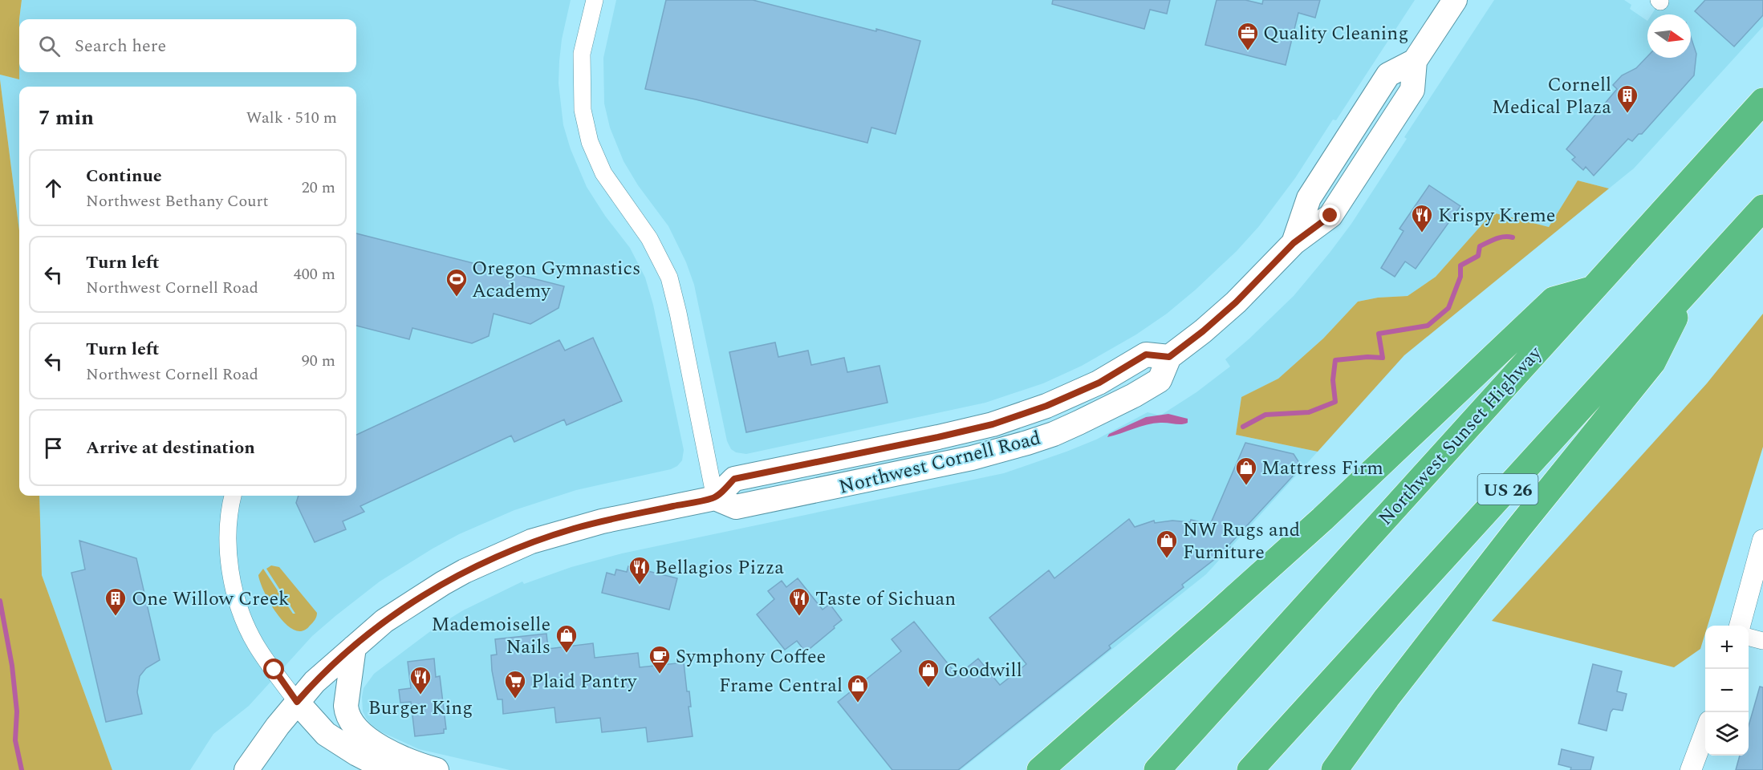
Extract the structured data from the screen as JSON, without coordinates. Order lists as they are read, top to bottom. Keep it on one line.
{"streets":{"highway":["Northwest Sunset Highway","US 26"],"main road":["Northwest Cornell Road"]},"places":{"office":["Quality Cleaning"],"building":["Cornell Medical Plaza","One Willow Creek"],"restaurant":["Krispy Kreme","Bellagios Pizza","Taste of Sichuan","Burger King"],"sports":["Oregon Gymnastics Academy"],"shop":["Mattress Firm","NW Rugs and Furniture","Mademoiselle Nails","Goodwill","Frame Central"],"cafe":["Symphony Coffee"],"supermarket":["Plaid Pantry"]},"north":"right","page":{"search":"Search here","heading":["7 min","Walk · 510 m"],"list":[["Continue","Northwest Bethany Court","20 m"],["Turn left","Northwest Cornell Road","400 m"],["Turn left","Northwest Cornell Road","90 m"],"Arrive at destination"],"map_buttons":["+","−"]}}
